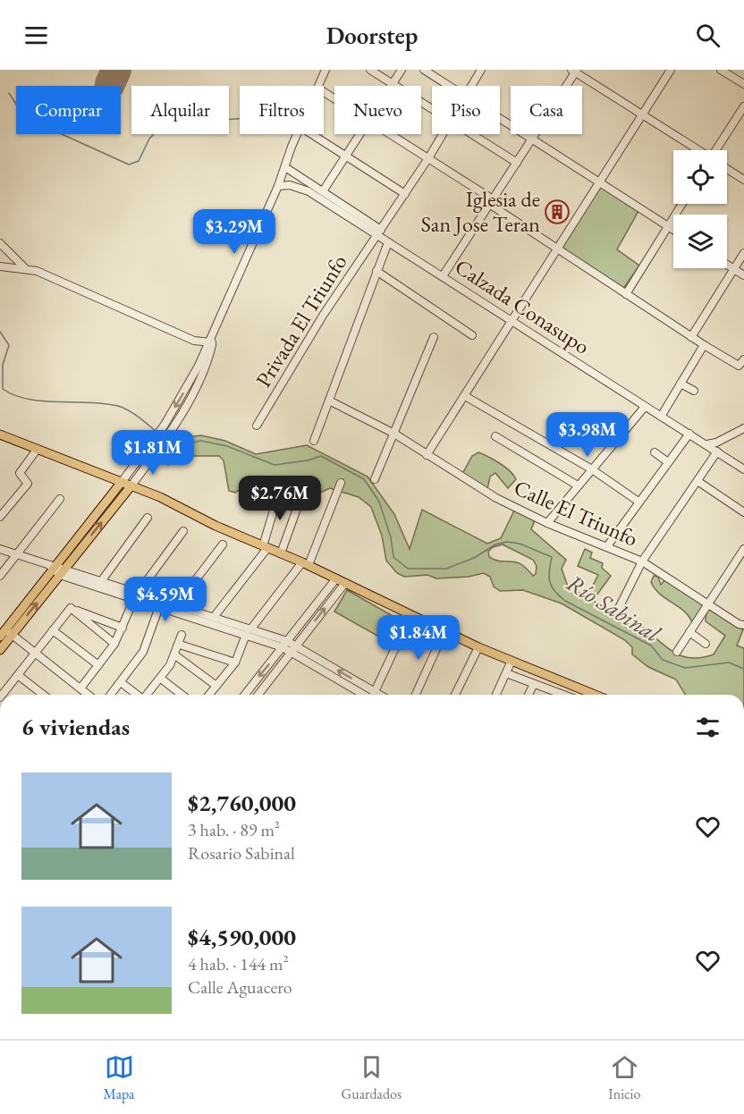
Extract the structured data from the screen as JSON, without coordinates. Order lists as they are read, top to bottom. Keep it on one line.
{"streets":{"street":["Calzada Conasupo","Privada El Triunfo","Calle El Triunfo"]},"crossings":[["Calzada Conasupo","Privada El Triunfo"]],"water":["Río Sabinal"],"places":{"building":["Iglesia de San Jose Teran"]},"page":{"header":"Doorstep","chip":["Comprar","Alquilar","Filtros","Nuevo","Piso","Casa"],"price":["$3.29M","$3.98M","$1.81M","$2.76M","$4.59M","$1.84M"],"heading":"6 viviendas","list":[{"name":"$2,760,000","note":"3 hab. · 89 m² · Rosario Sabinal"},{"name":"$4,590,000","note":"4 hab. · 144 m² · Calle Aguacero"}],"tabs":["Mapa","Guardados","Inicio"]}}
